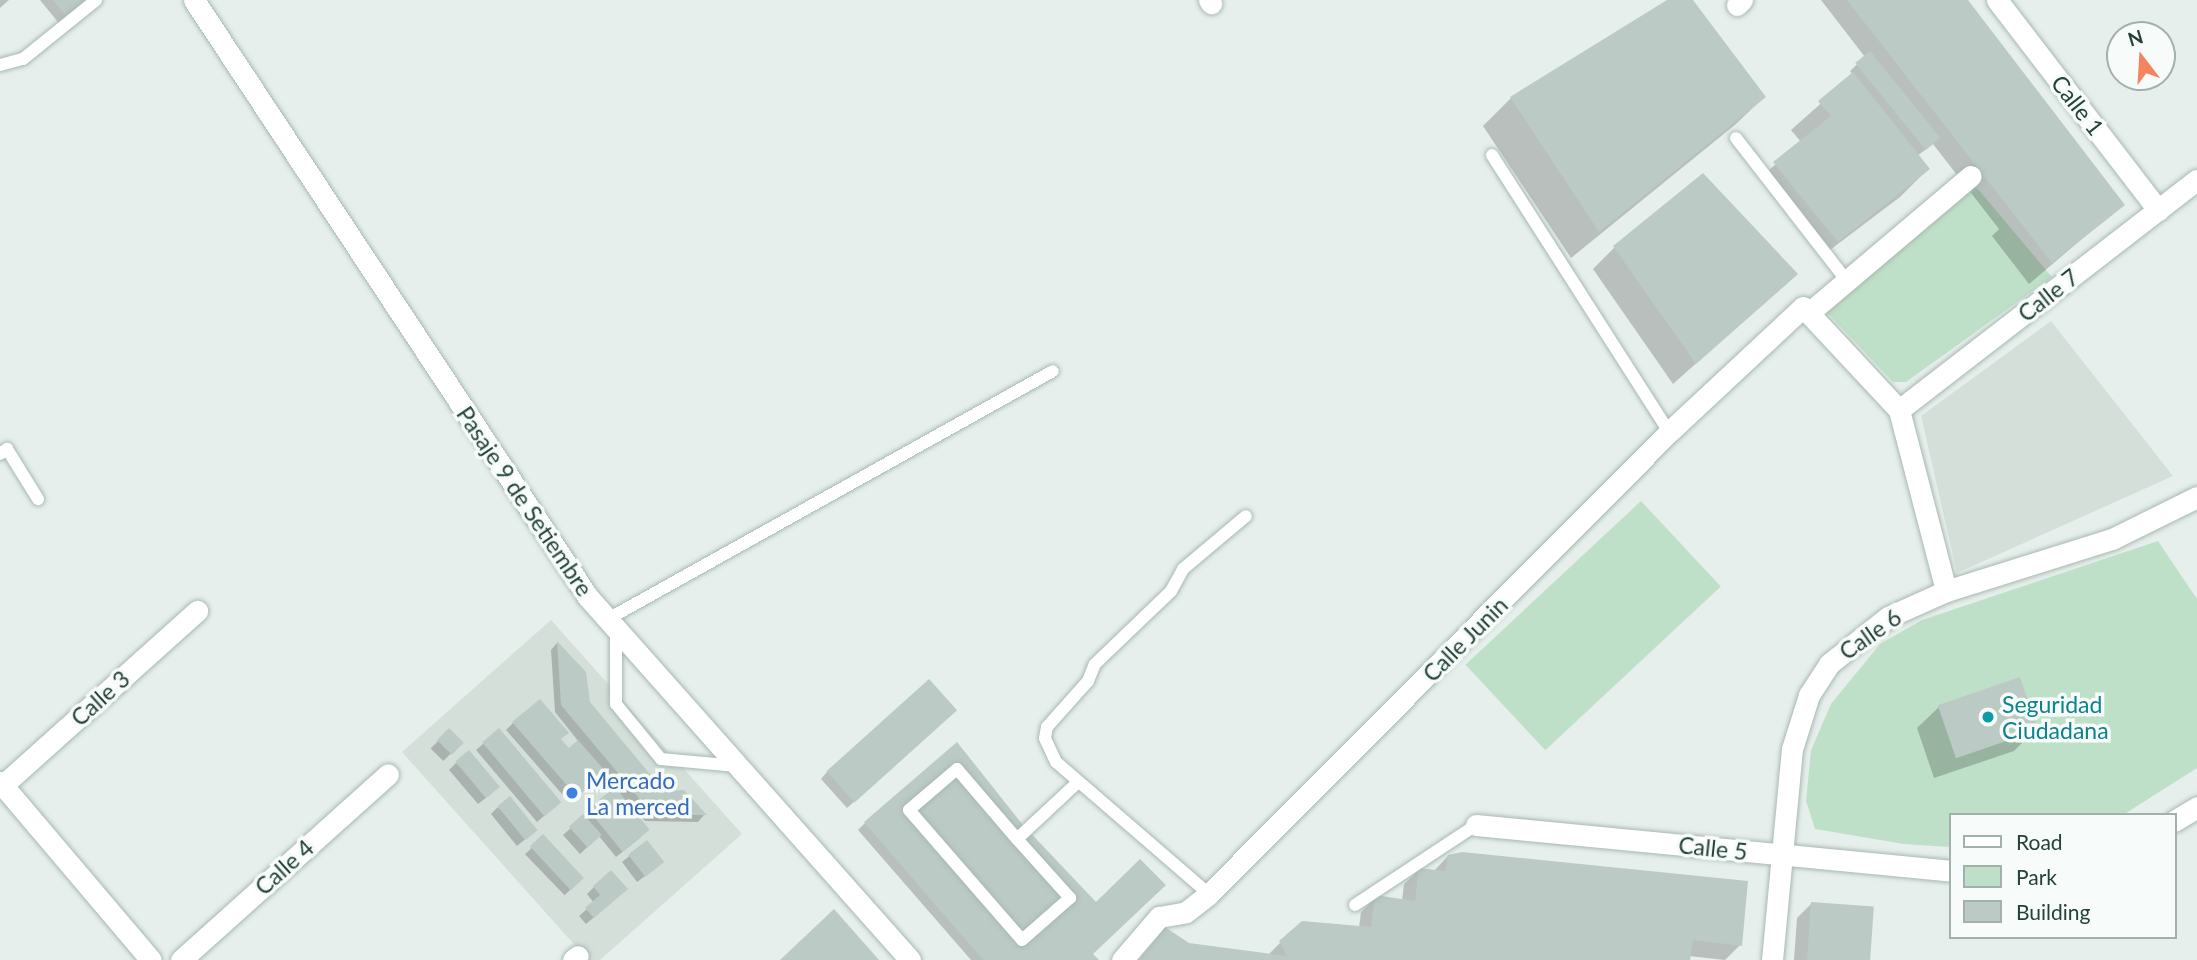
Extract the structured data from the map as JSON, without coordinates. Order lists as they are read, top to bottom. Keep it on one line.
{"streets":{"street":["Calle 1","Calle 7","Pasaje 9 de Setiembre","Calle 6","Calle Junin","Calle 3","Calle 5","Calle 4"]},"crossings":[["Calle 1","Calle 7"],["Calle 6","Calle 5"]],"places":["Seguridad Ciudadana","Mercado La merced"],"legend":["Road","Park","Building"],"north":"top"}
